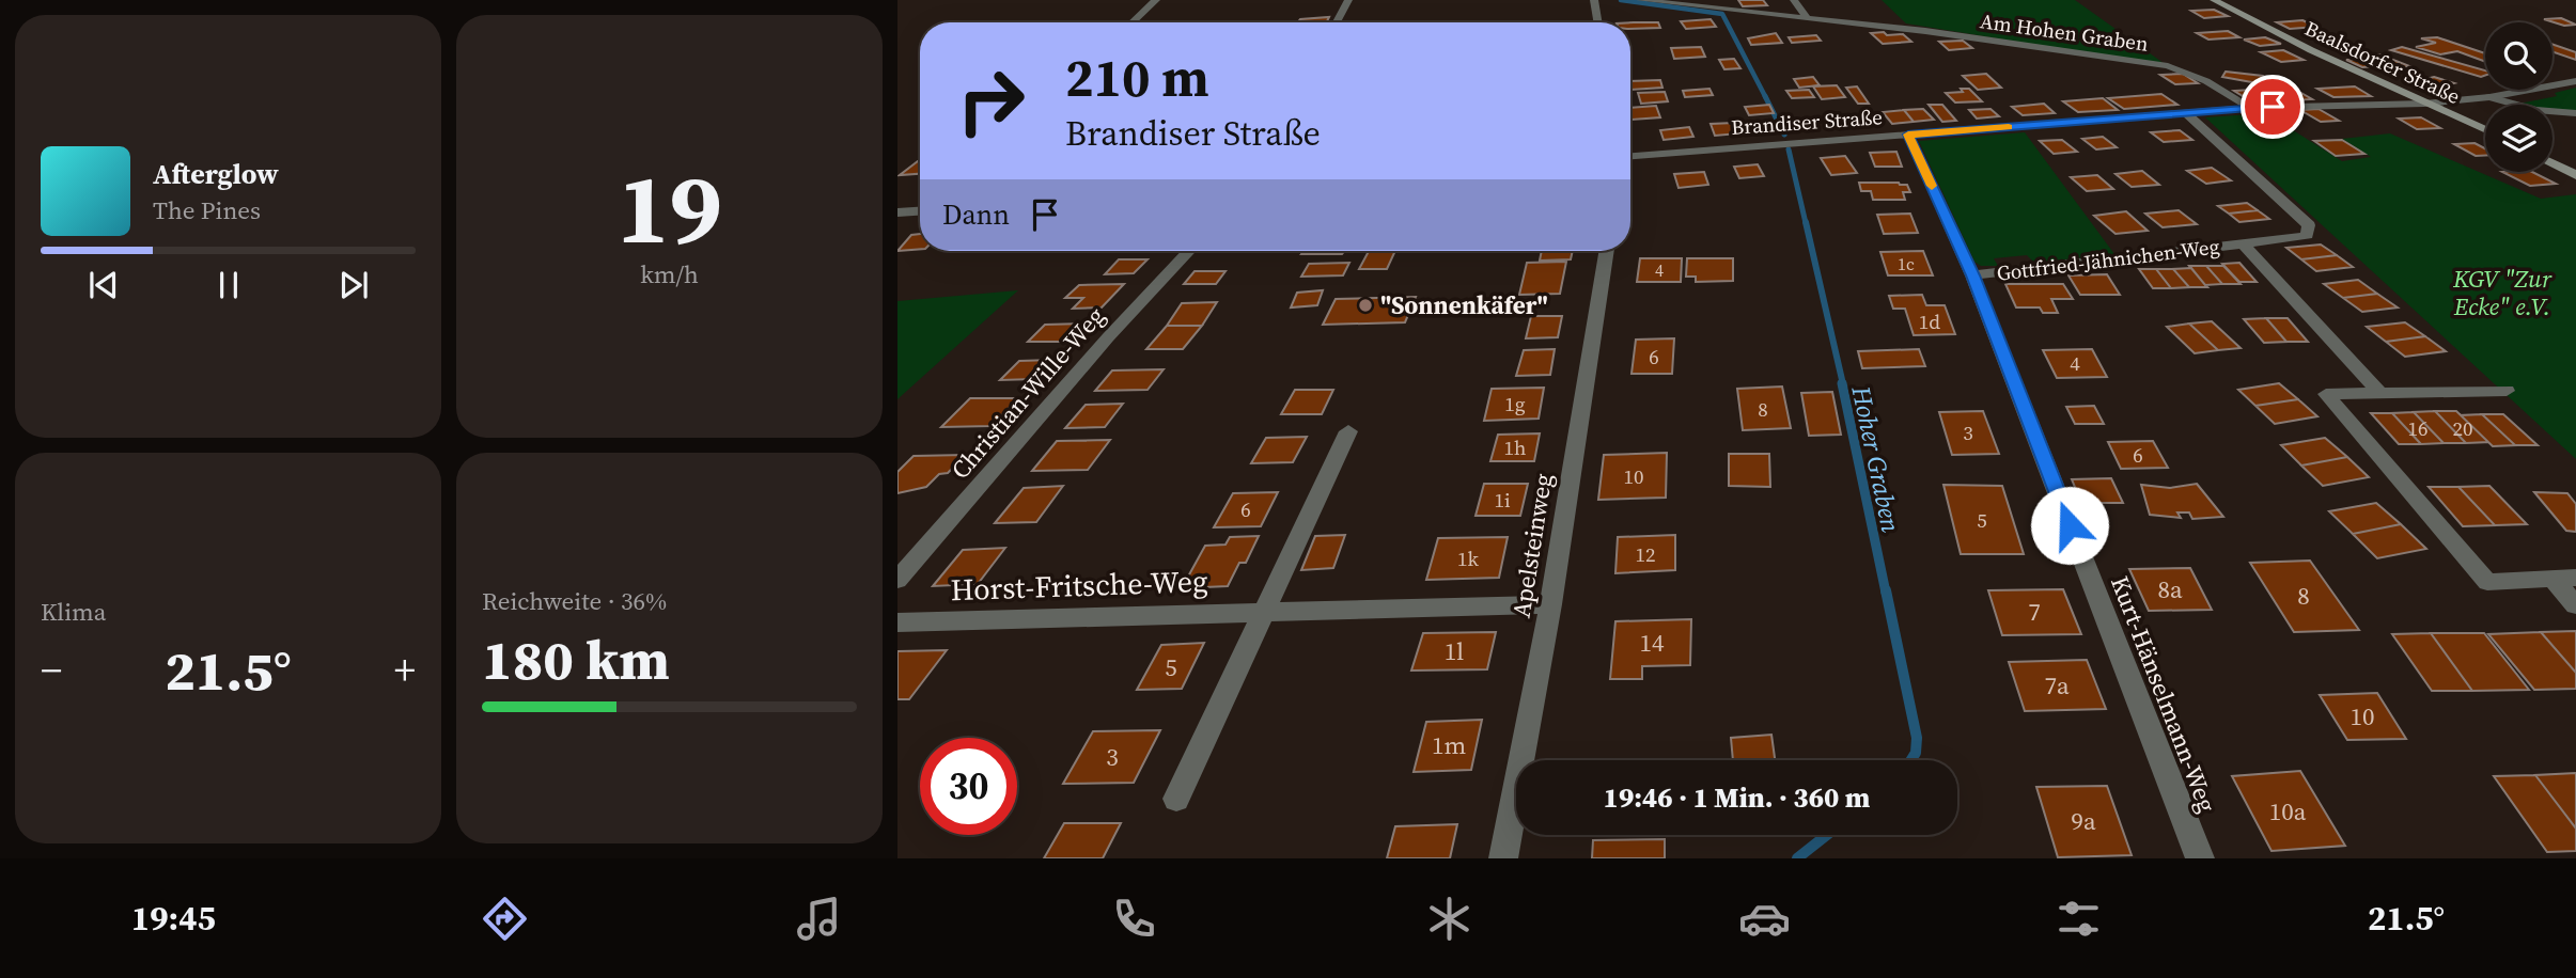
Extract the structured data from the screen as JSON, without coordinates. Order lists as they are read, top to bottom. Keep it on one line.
{"streets":{"main road":["Baalsdorfer Straße"],"street":["Am Hohen Graben","Brandiser Straße","Gottfried-Jähnichen-Weg","Christian-Wille-Weg","Apelsteinweg","Horst-Fritsche-Weg","Kurt-Hänselmann-Weg"]},"crossings":[["Am Hohen Graben","Brandiser Straße"],["Baalsdorfer Straße","Brandiser Straße"],["Brandiser Straße","Gottfried-Jähnichen-Weg"],["Brandiser Straße","Kurt-Hänselmann-Weg"],["Gottfried-Jähnichen-Weg","Kurt-Hänselmann-Weg"],["Apelsteinweg","Horst-Fritsche-Weg"]],"water":["Hoher Graben"],"parks":["KGV \"Zur Ecke\" e.V."],"places":["\"Sonnenkäfer\""],"house_numbers":["1c","4","1d","6","4","1g","8","16","20","3","1h","6","10","1i","6","5","12","1k","8a","8","7","14","1l","5","7a","10","1m","3","10a","9a"],"page":{"tile":[["19","km/h"],"Klima",["Reichweite · 36%","180 km"]],"turn":["210 m","Brandiser Straße"],"song":["Afterglow","The Pines"],"then":"Dann","heat":["−","21.5°","+"],"limit":"30","trip":"19:46 · 1 Min. · 360 m","tabs":["19:45","21.5°"]}}
